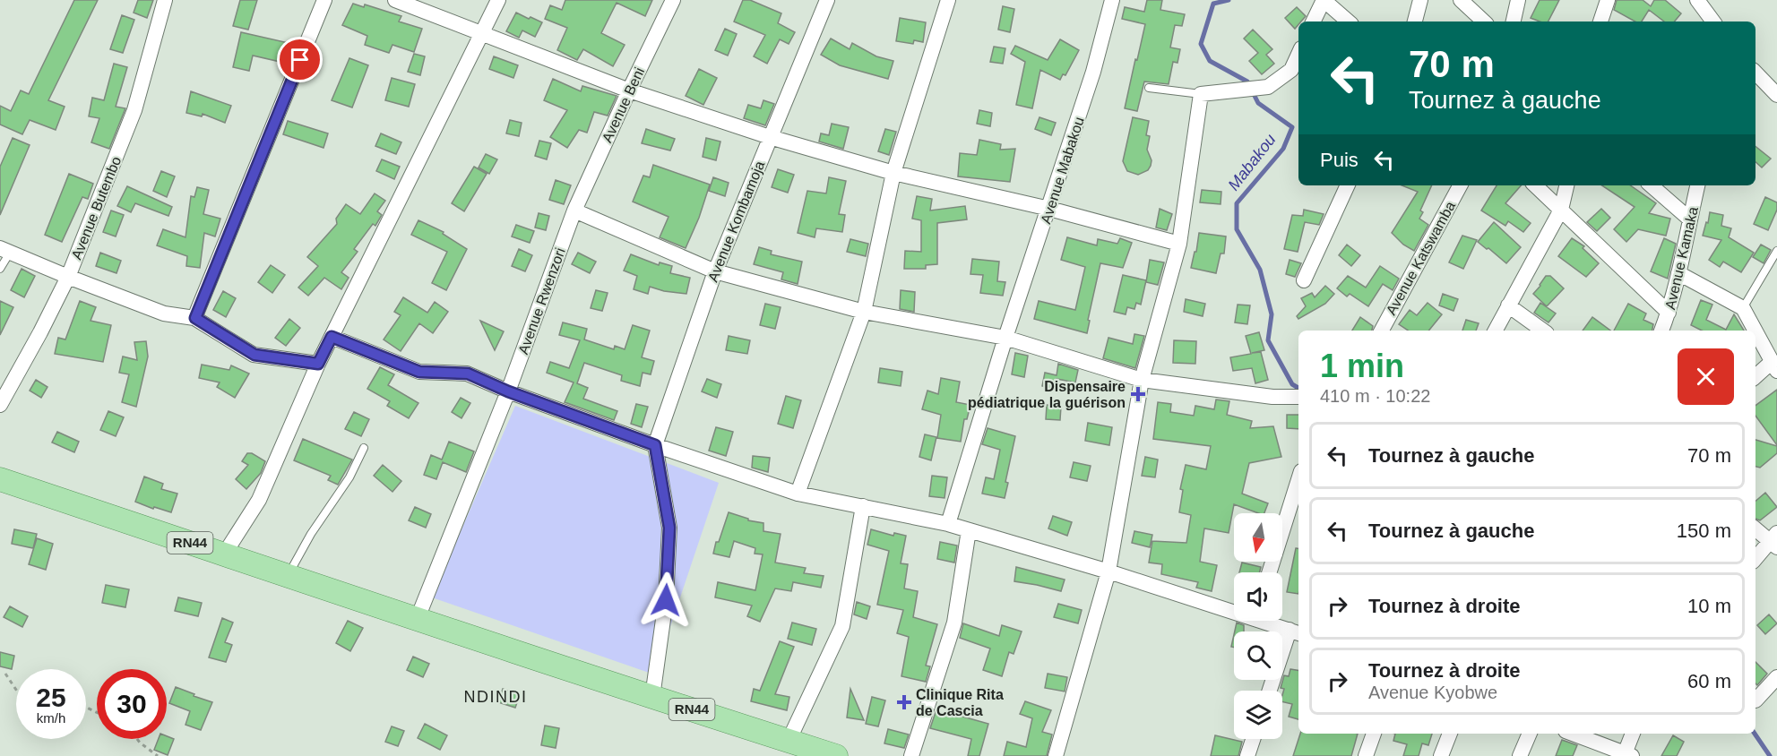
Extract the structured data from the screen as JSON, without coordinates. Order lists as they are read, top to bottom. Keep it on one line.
{"streets":{"main road":["RN44"],"street":["Avenue Beni","Avenue Mabakou","Avenue Butembo","Avenue Kombamoja","Avenue Katswamba","Avenue Kamaka","Avenue Rwenzori"]},"crossings":[["Avenue Beni","Avenue Rwenzori"],["Avenue Rwenzori","RN44"]],"districts":["NDINDI"],"water":["Mabakou"],"places":{"health":["Dispensaire pédiatrique la guérison","Clinique Rita de Cascia"]},"north":"bottom","page":{"turn":["70 m","Tournez à gauche"],"then":"Puis","heading":["1 min","410 m · 10:22"],"list":[{"name":"Tournez à gauche","value":"70 m"},{"name":"Tournez à gauche","value":"150 m"},{"name":"Tournez à droite","value":"10 m"},{"name":"Tournez à droite","note":"Avenue Kyobwe","value":"60 m"}],"speed":"25 km/h","limit":"30"}}
